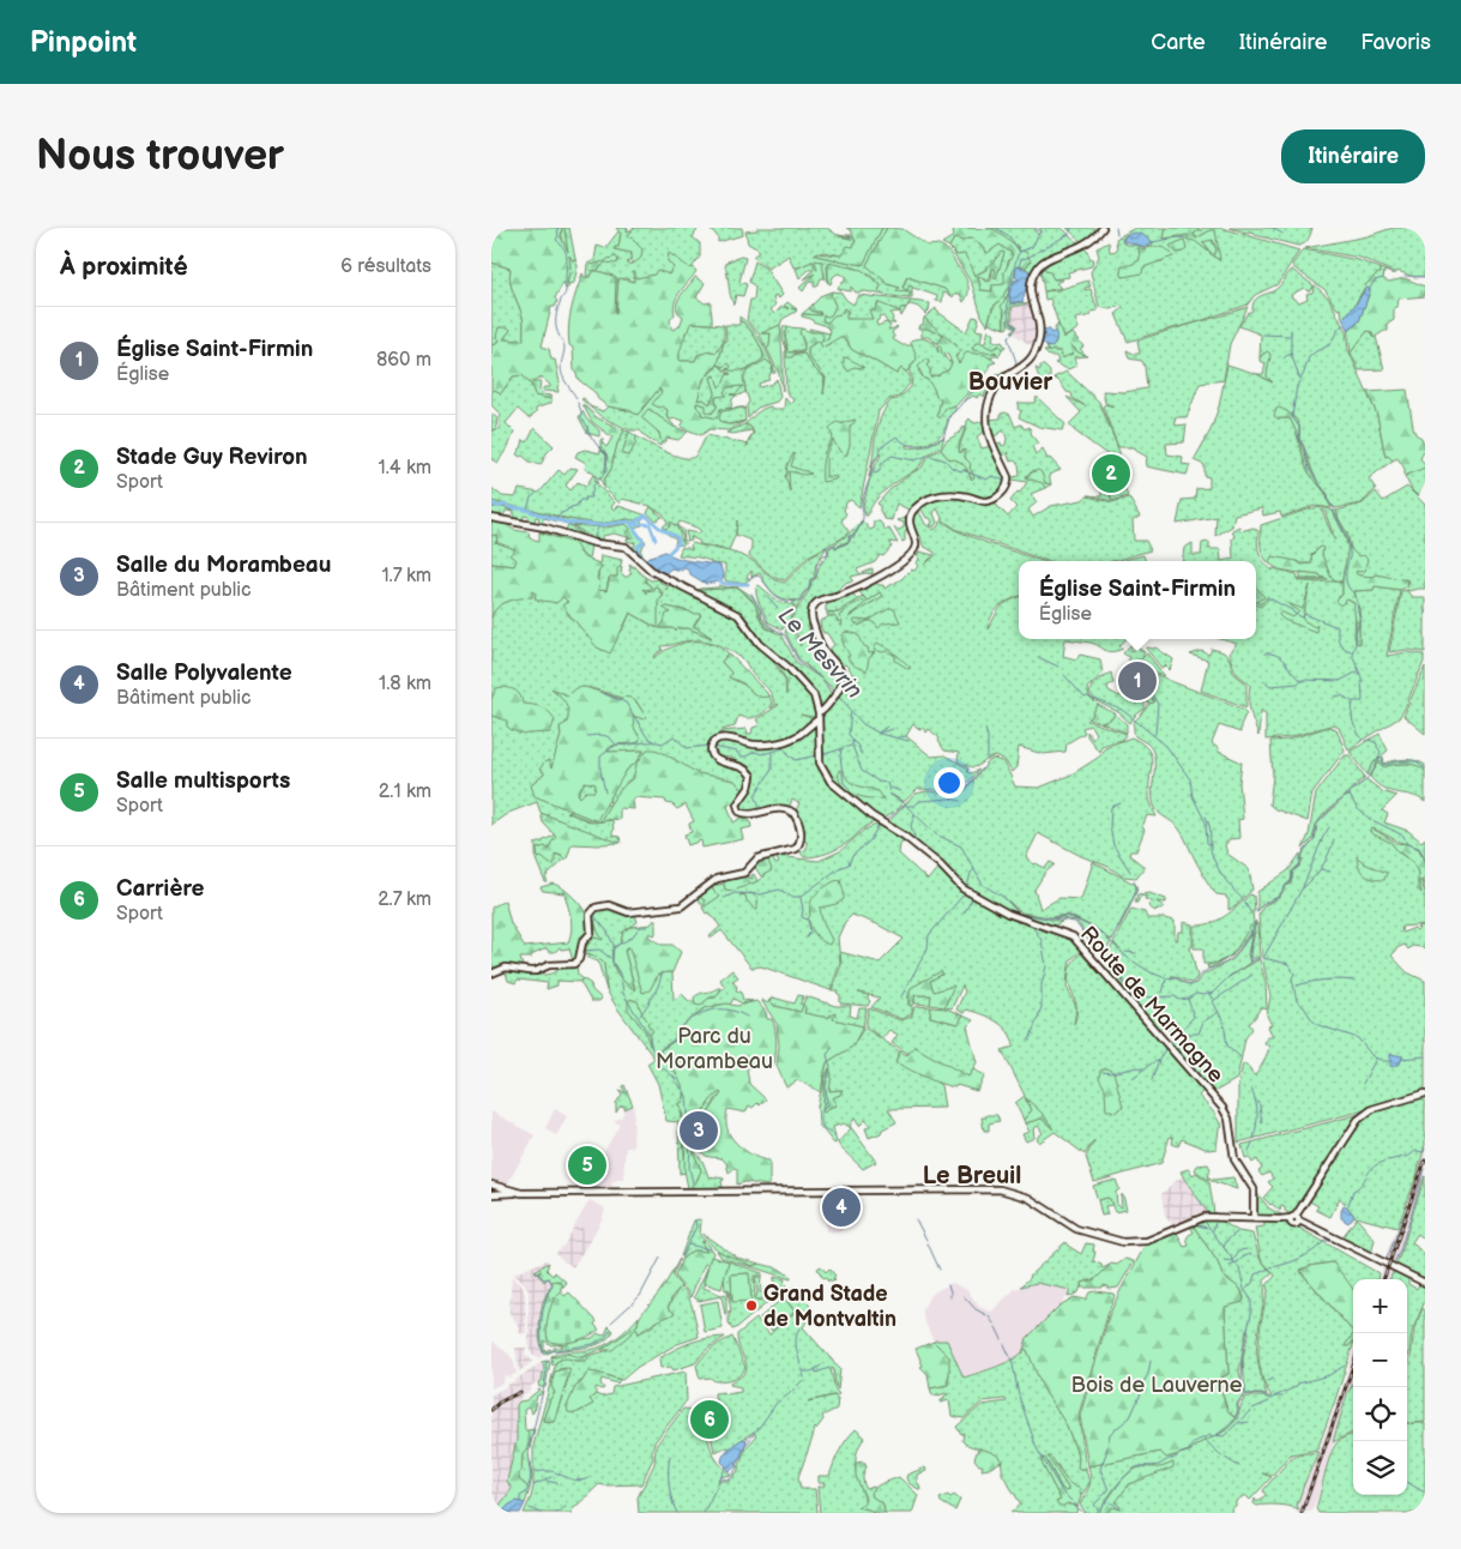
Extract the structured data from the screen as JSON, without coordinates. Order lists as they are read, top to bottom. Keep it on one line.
{"streets":{"main road":["Route de Marmagne"]},"districts":["Bouvier","Le Breuil"],"water":["Le Mesvrin"],"parks":["Parc du Morambeau","Bois de Lauverne"],"places":["Grand Stade de Montvaltin"],"page":{"header":"Pinpoint","nav":["Carte","Itinéraire","Favoris"],"buttons":"Itinéraire","title":"Nous trouver","heading":["À proximité","6 résultats"],"list":[{"mark":"1","name":"Église Saint-Firmin","note":"Église","value":"860 m"},{"mark":"2","name":"Stade Guy Reviron","note":"Sport","value":"1.4 km"},{"mark":"3","name":"Salle du Morambeau","note":"Bâtiment public","value":"1.7 km"},{"mark":"4","name":"Salle Polyvalente","note":"Bâtiment public","value":"1.8 km"},{"mark":"5","name":"Salle multisports","note":"Sport","value":"2.1 km"},{"mark":"6","name":"Carrière","note":"Sport","value":"2.7 km"}],"pins":["2","1","3","5","4","6"],"popup":["Église Saint-Firmin","Église"],"map_buttons":["+","−"]}}
